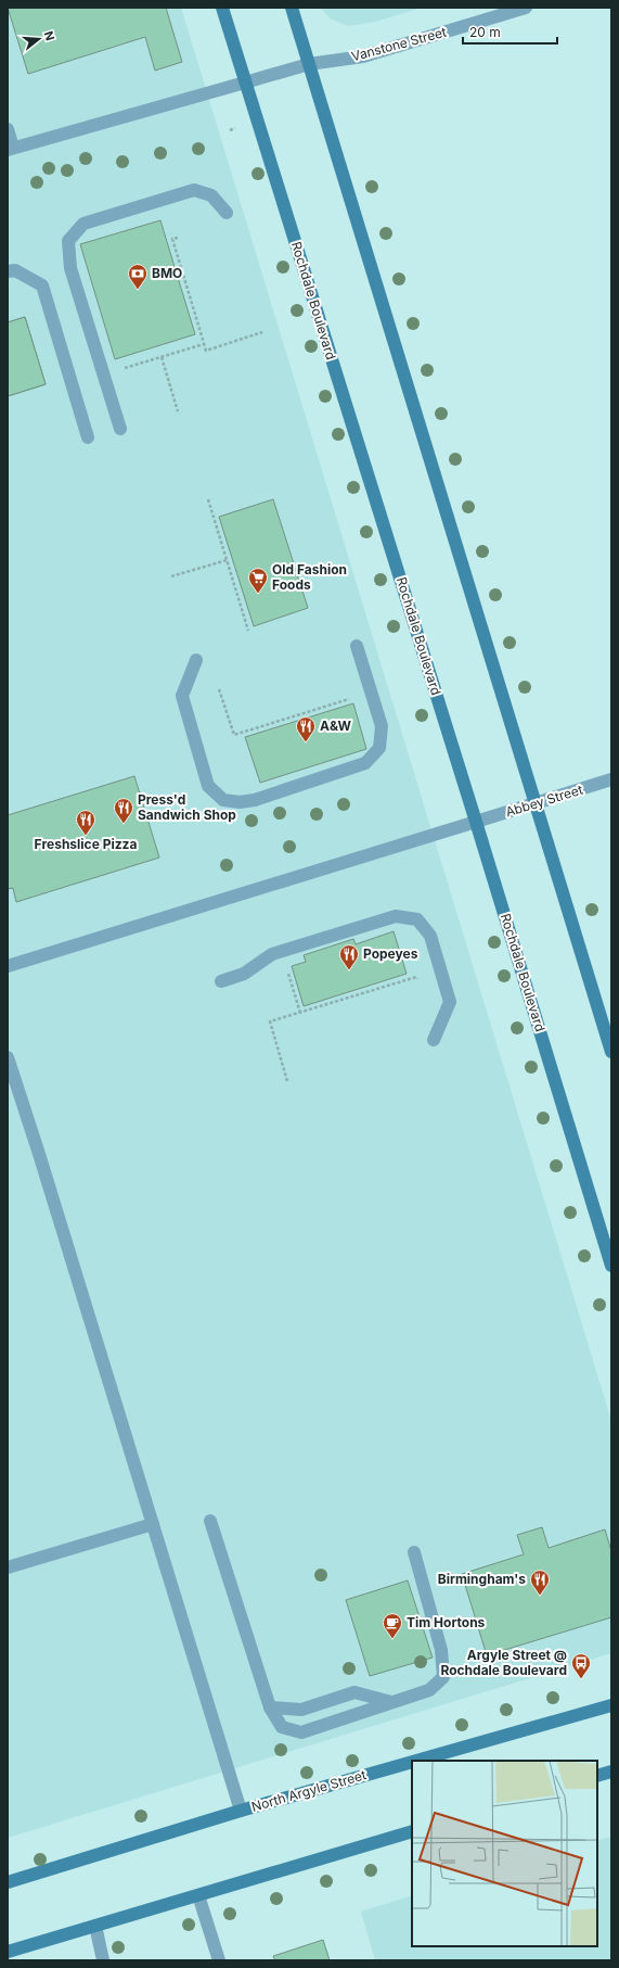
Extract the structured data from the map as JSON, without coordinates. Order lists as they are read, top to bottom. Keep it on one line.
{"streets":{"street":["Vanstone Street","Rochdale Boulevard","Abbey Street","North Argyle Street"]},"crossings":[["Vanstone Street","Rochdale Boulevard"],["Rochdale Boulevard","Abbey Street"]],"places":{"bank":["BMO"],"supermarket":["Old Fashion Foods"],"restaurant":["A&W","Press'd Sandwich Shop","Freshslice Pizza","Popeyes","Birmingham's"],"cafe":["Tim Hortons"],"bus stop":["Argyle Street @ Rochdale Boulevard"]},"scale_bar":"20 m","north":"right"}
